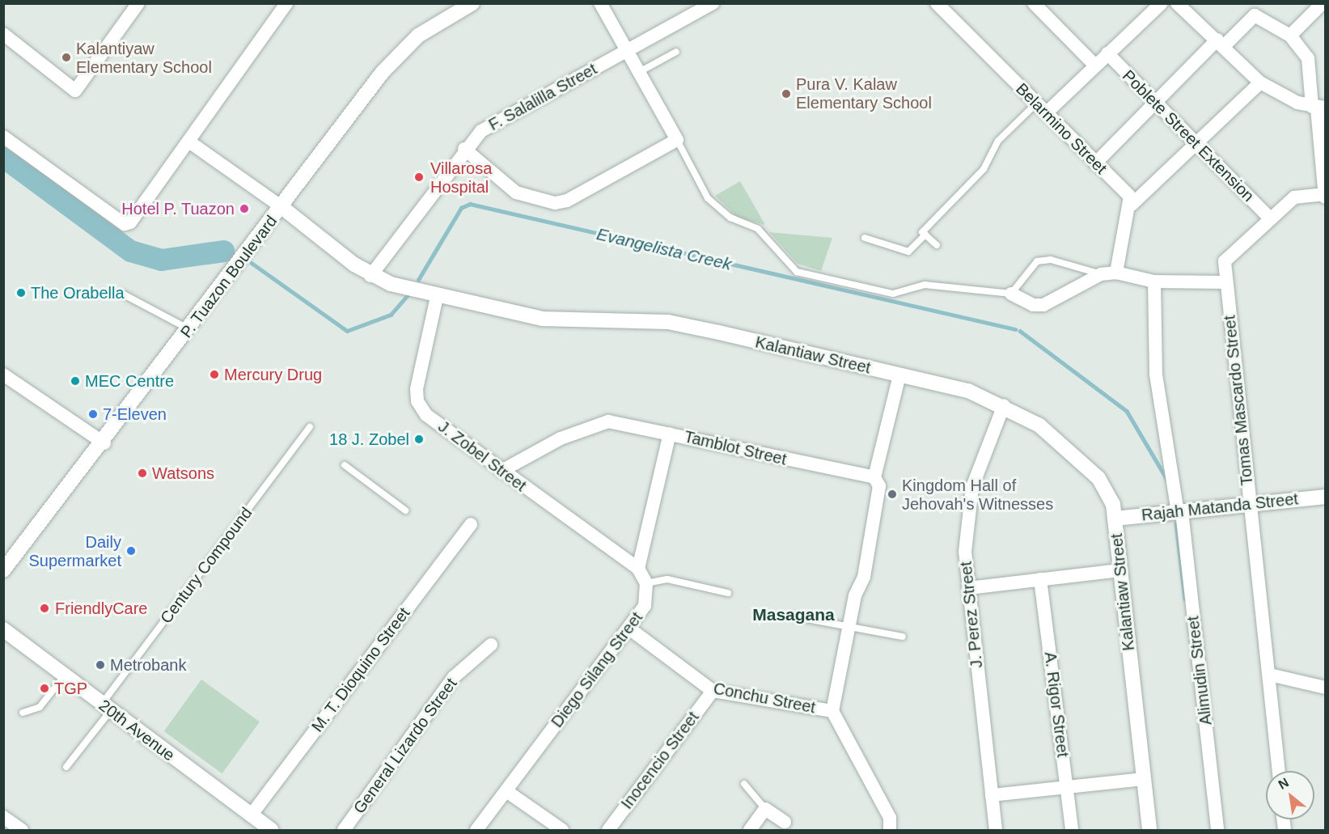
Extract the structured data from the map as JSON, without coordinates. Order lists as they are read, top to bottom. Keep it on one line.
{"streets":{"street":["F. Salalilla Street","Belarmino Street","Poblete Street Extension","P. Tuazon Boulevard","Kalantiaw Street","Tomas Mascardo Street","Tamblot Street","J. Zobel Street","Rajah Matanda Street","J. Perez Street","M. T. Dioquino Street","Diego Silang Street","Alimudin Street","Conchu Street","A. Rigor Street","20th Avenue","General Lizardo Street","Inocencio Street"],"lane":["Century Compound"]},"crossings":[["F. Salalilla Street","Kalantiaw Street"],["Poblete Street Extension","Tomas Mascardo Street"],["P. Tuazon Boulevard","Kalantiaw Street"],["Kalantiaw Street","J. Zobel Street"],["Kalantiaw Street","Rajah Matanda Street"],["Kalantiaw Street","J. Perez Street"],["Tomas Mascardo Street","Rajah Matanda Street"],["Tamblot Street","J. Zobel Street"],["Tamblot Street","Conchu Street"],["Rajah Matanda Street","Alimudin Street"],["Century Compound","20th Avenue"],["M. T. Dioquino Street","20th Avenue"],["Diego Silang Street","Conchu Street"],["Conchu Street","Inocencio Street"]],"districts":["Masagana"],"water":["Evangelista Creek"],"places":["Kalantiyaw Elementary School","Pura V. Kalaw Elementary School","Villarosa Hospital","Hotel P. Tuazon","The Orabella","Mercury Drug","MEC Centre","7-Eleven","18 J. Zobel","Watsons","Kingdom Hall of Jehovah's Witnesses","Daily Supermarket","FriendlyCare","Metrobank","TGP"],"north":"top left"}
